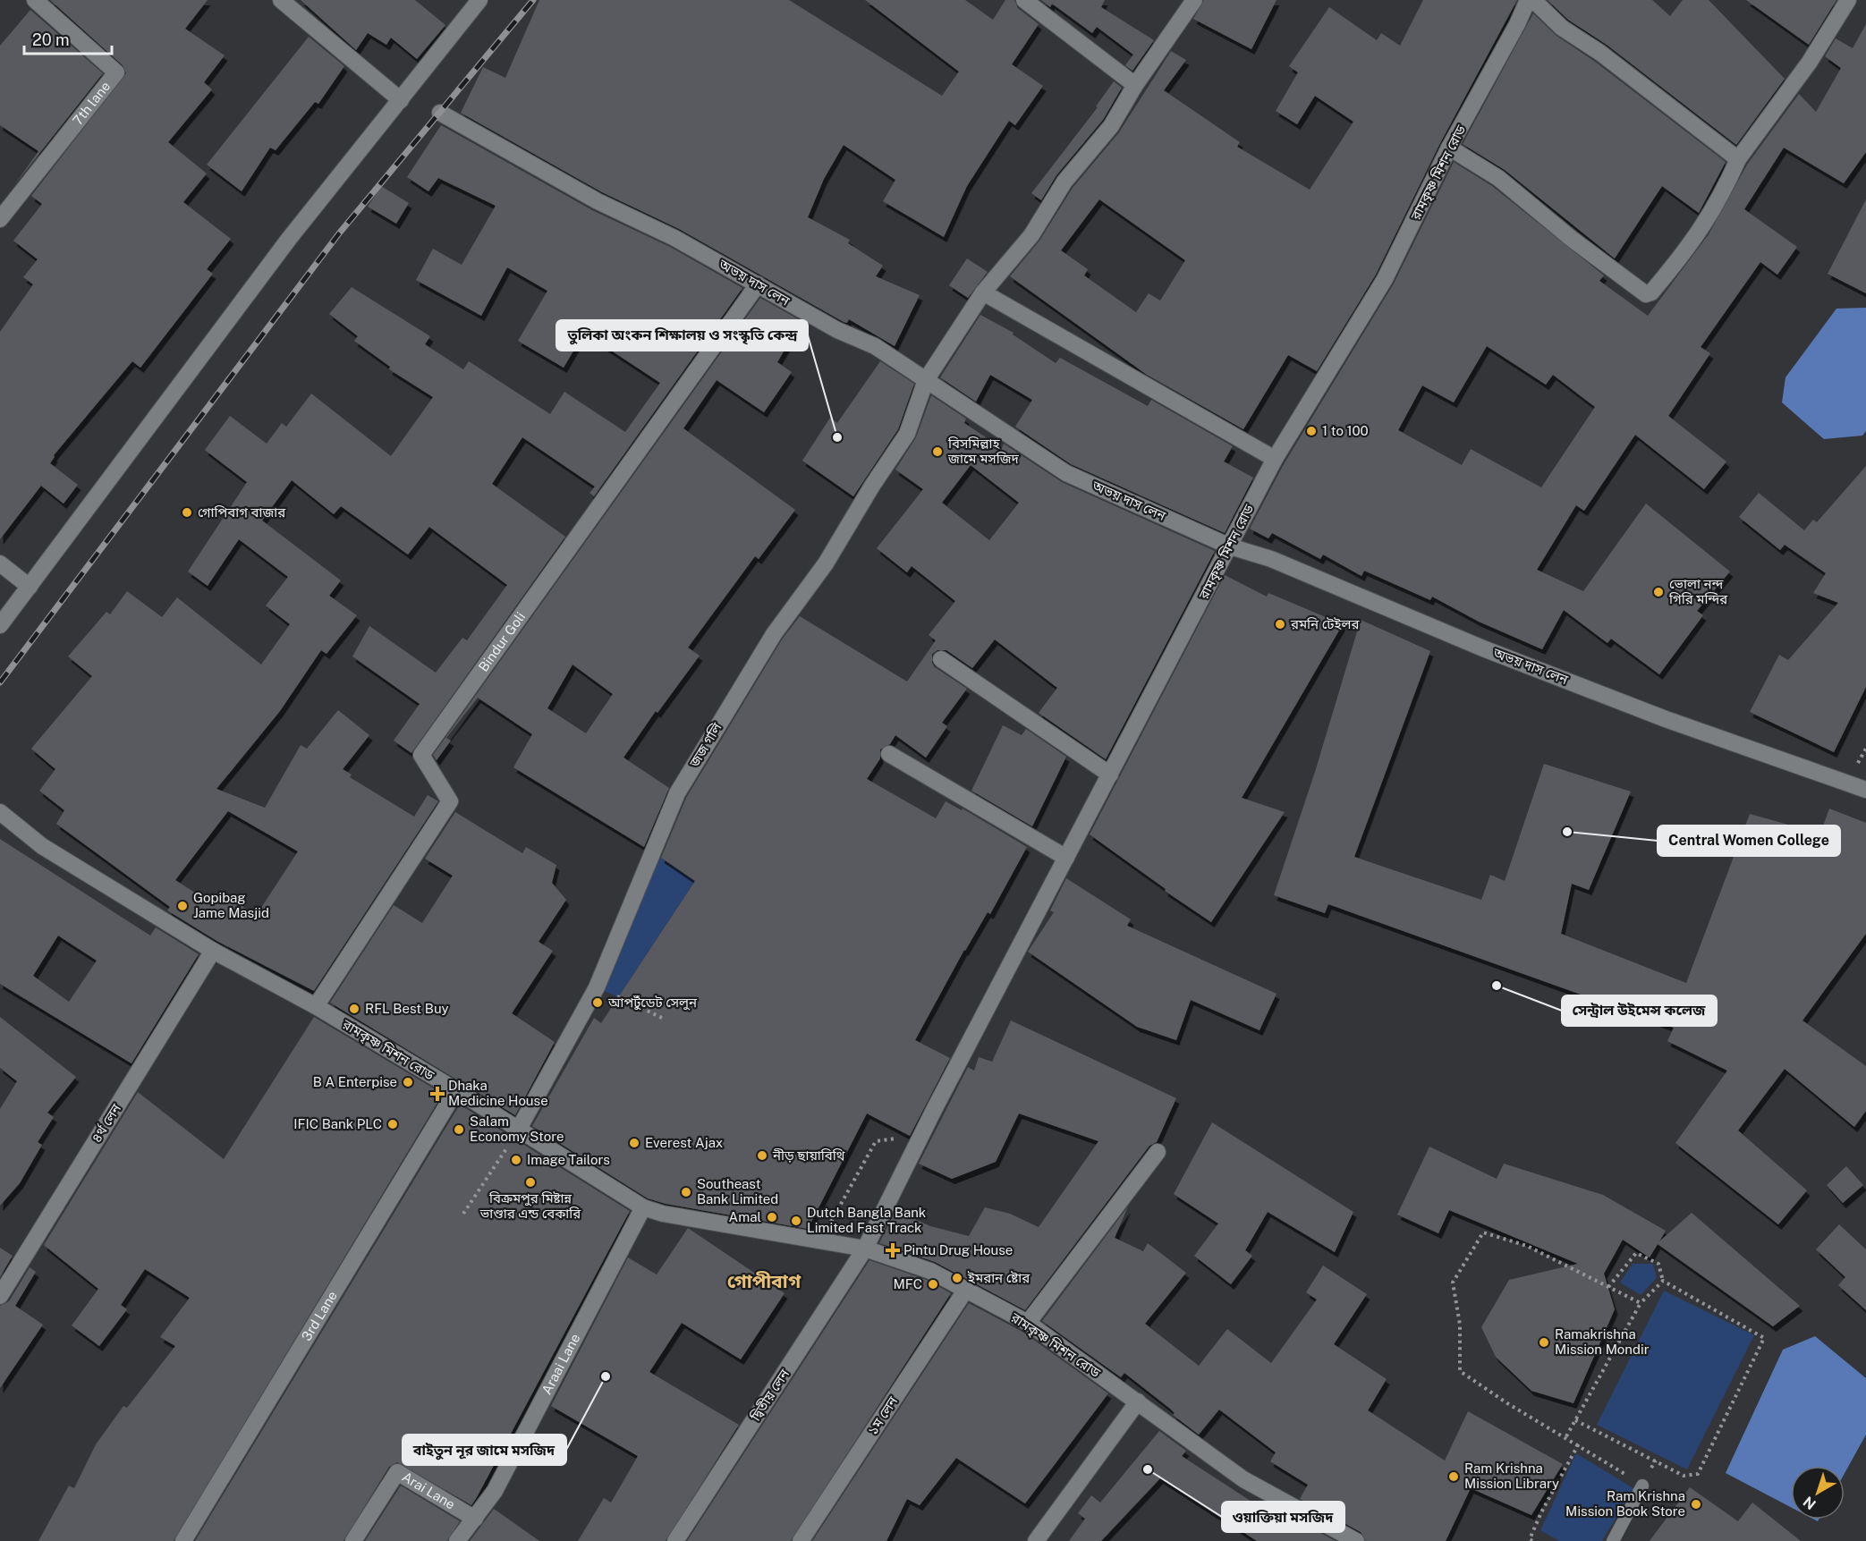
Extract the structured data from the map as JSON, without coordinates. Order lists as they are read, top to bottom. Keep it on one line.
{"streets":{"street":["7th lane","রামকৃষ্ণ মিশন রোড","অভয় দাস লেন","Bindur Goli","জজ গলি","৪র্থ লেন","3rd Lane","Araai Lane","দ্বিতীয় লেন","১ম লেন","Arai Lane"]},"crossings":[["রামকৃষ্ণ মিশন রোড","অভয় দাস লেন"],["রামকৃষ্ণ মিশন রোড","Bindur Goli"],["রামকৃষ্ণ মিশন রোড","জজ গলি"],["রামকৃষ্ণ মিশন রোড","৪র্থ লেন"],["রামকৃষ্ণ মিশন রোড","3rd Lane"],["রামকৃষ্ণ মিশন রোড","Araai Lane"],["রামকৃষ্ণ মিশন রোড","দ্বিতীয় লেন"],["রামকৃষ্ণ মিশন রোড","১ম লেন"],["অভয় দাস লেন","Bindur Goli"],["অভয় দাস লেন","জজ গলি"],["Araai Lane","Arai Lane"]],"districts":["গোপীবাগ"],"places":{"other":["1 to 100","তুলিকা অংকন শিক্ষালয় ও সংস্কৃতি কেন্দ্র","বিসমিল্লাহ জামে মসজিদ","গোপিবাগ বাজার","ভোলা নন্দ গিরি মন্দির","রমনি টেইলর","Central Women College","Gopibag Jame Masjid","সেন্ট্রাল উইমেন্স কলেজ","আপটুঁডেট সেলুন","RFL Best Buy","B A Enterpise","IFIC Bank PLC","Salam Economy Store","Everest Ajax","নীড় ছায়াবিথি","Image Tailors","বিক্রমপুর মিষ্টান্ন ভাণ্ডার এন্ড বেকারি","Southeast Bank Limited","Amal","Dutch Bangla Bank Limited Fast Track","ইমরান ষ্টোর","MFC","Ramakrishna Mission Mondir","বাইতুন নূর জামে মসজিদ","ওয়াক্তিয়া মসজিদ","Ram Krishna Mission Library","Ram Krishna Mission Book Store"],"health":["Dhaka Medicine House","Pintu Drug House"]},"scale_bar":"20 m","north":"bottom left"}
